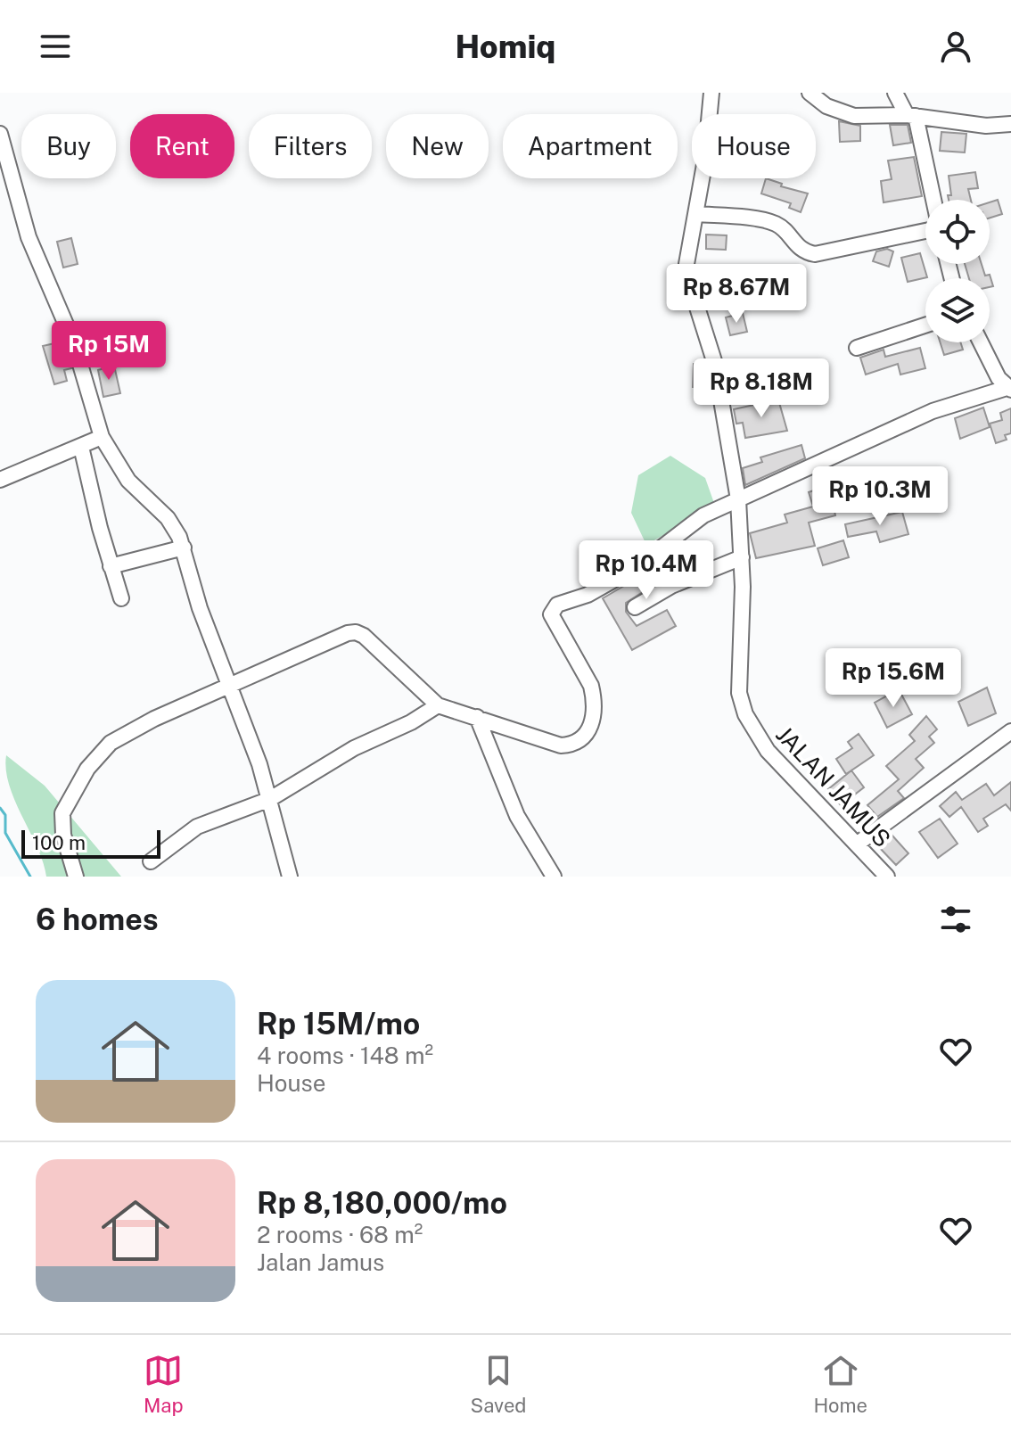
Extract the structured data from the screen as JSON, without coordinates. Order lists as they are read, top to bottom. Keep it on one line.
{"streets":{"street":["JALAN JAMUS"]},"scale_bar":"100 m","page":{"header":"Homiq","chip":["Buy","Rent","Filters","New","Apartment","House"],"price":["Rp 8.67M","Rp 15M","Rp 8.18M","Rp 10.3M","Rp 10.4M","Rp 15.6M"],"scale":"100 m","heading":"6 homes","list":[{"name":"Rp 15M/mo","note":"4 rooms · 148 m² · House"},{"name":"Rp 8,180,000/mo","note":"2 rooms · 68 m² · Jalan Jamus"}],"tabs":["Map","Saved","Home"]}}
